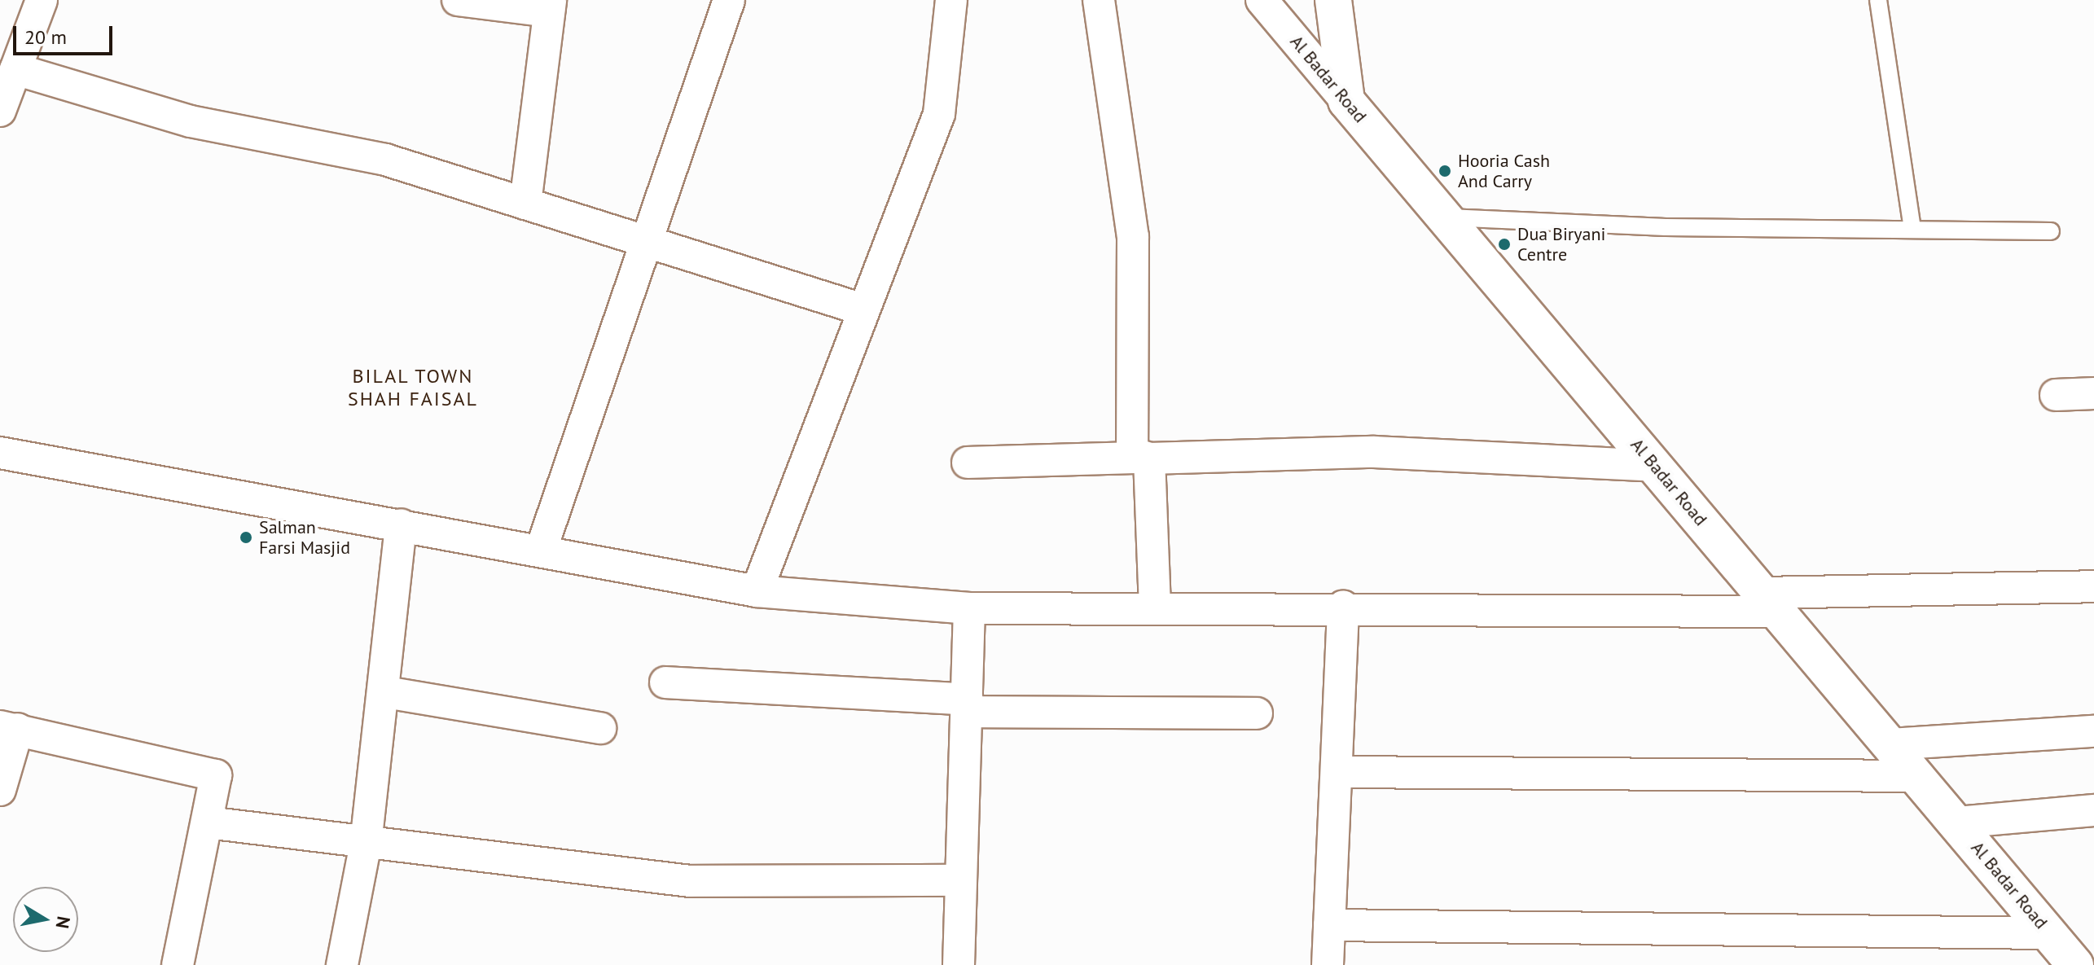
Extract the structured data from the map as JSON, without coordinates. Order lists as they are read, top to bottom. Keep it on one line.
{"streets":{"street":["Al Badar Road"]},"districts":["BILAL TOWN SHAH FAISAL"],"places":["Hooria Cash And Carry","Dua Biryani Centre","Salman Farsi Masjid"],"scale_bar":"20 m","north":"right"}
